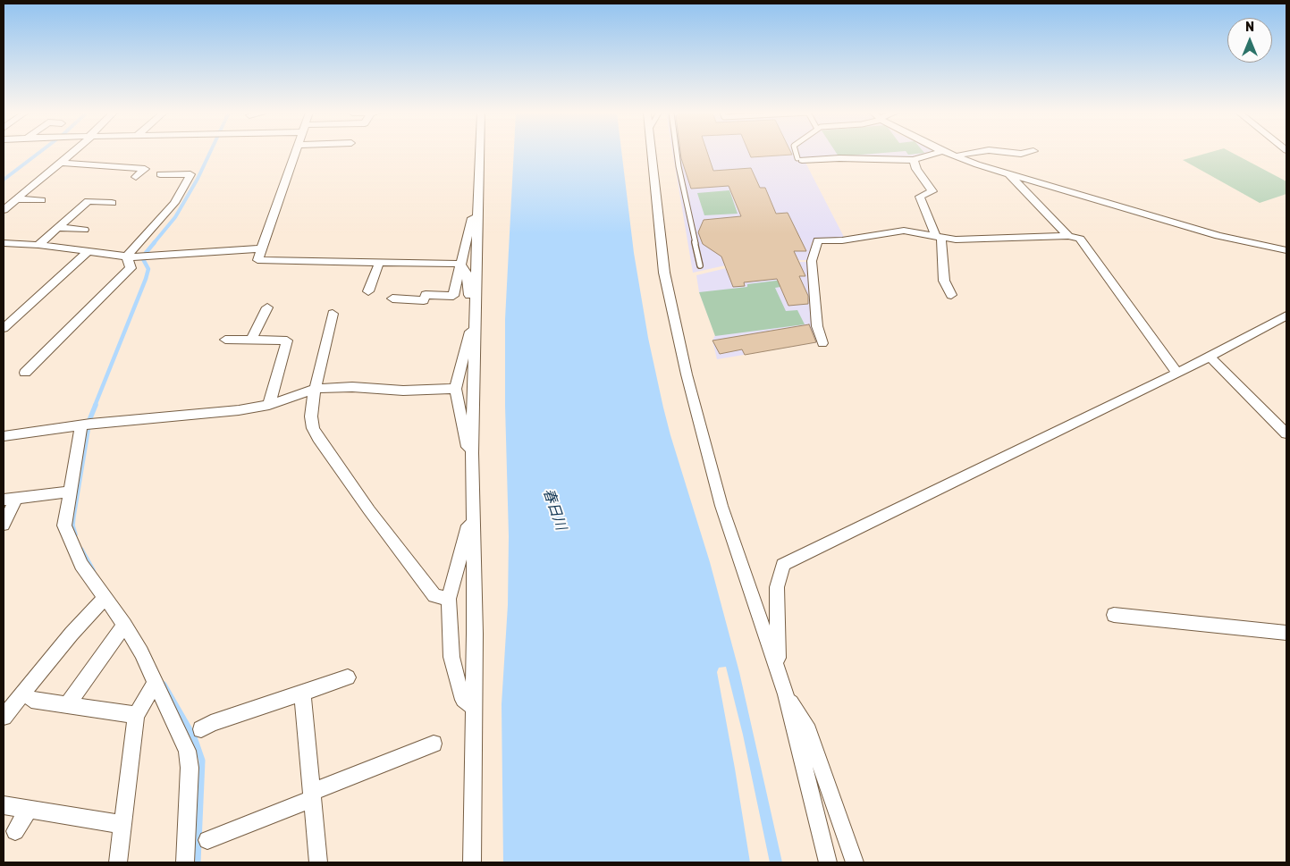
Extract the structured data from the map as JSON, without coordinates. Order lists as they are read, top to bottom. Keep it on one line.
{"water":["春日川"],"north":"top"}
